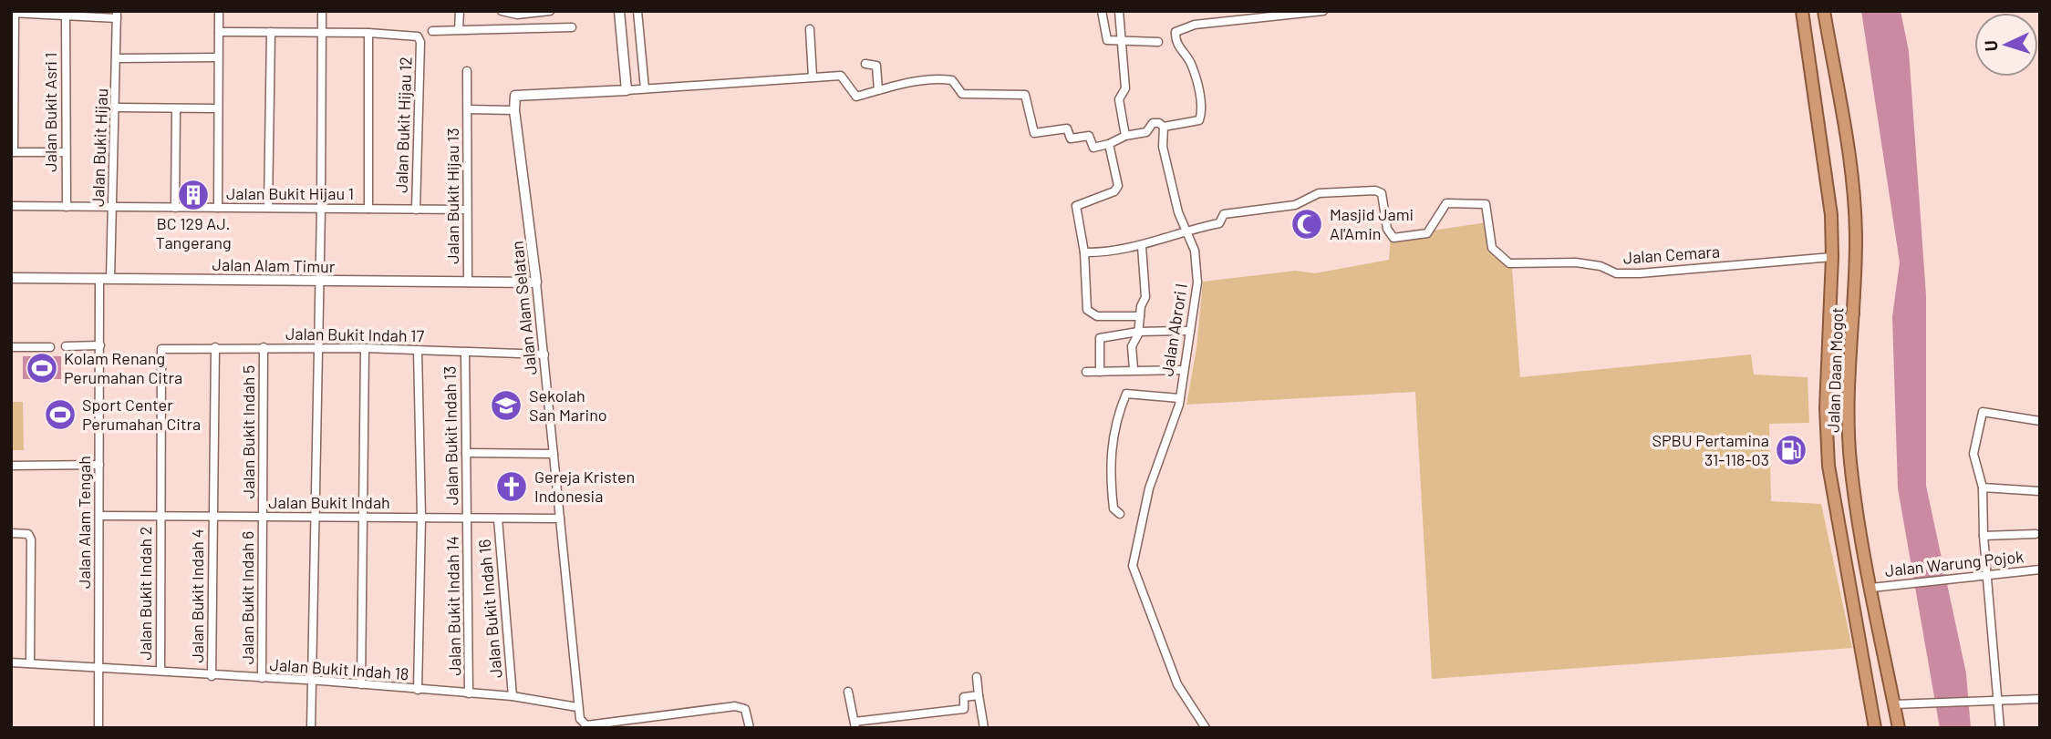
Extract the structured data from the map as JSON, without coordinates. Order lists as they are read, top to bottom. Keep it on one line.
{"streets":{"highway":["Jalan Daan Mogot"],"street":["Jalan Bukit Asri 1","Jalan Bukit Hijau 12","Jalan Bukit Hijau","Jalan Bukit Hijau 1","Jalan Bukit Hijau 13","Jalan Cemara","Jalan Alam Timur","Jalan Alam Selatan","Jalan Abrori I","Jalan Bukit Indah 17","Jalan Bukit Indah 5","Jalan Bukit Indah 13","Jalan Bukit Indah","Jalan Alam Tengah","Jalan Warung Pojok","Jalan Bukit Indah 2","Jalan Bukit Indah 4","Jalan Bukit Indah 6","Jalan Bukit Indah 14","Jalan Bukit Indah 16","Jalan Bukit Indah 18"]},"crossings":[["Jalan Bukit Asri 1","Jalan Bukit Hijau 1"],["Jalan Bukit Hijau 12","Jalan Bukit Hijau 1"],["Jalan Bukit Hijau","Jalan Bukit Hijau 1"],["Jalan Bukit Hijau","Jalan Alam Timur"],["Jalan Bukit Hijau 1","Jalan Bukit Hijau 13"],["Jalan Bukit Hijau 13","Jalan Alam Timur"],["Jalan Bukit Hijau 13","Jalan Alam Selatan"],["Jalan Cemara","Jalan Abrori I"],["Jalan Cemara","Jalan Daan Mogot"],["Jalan Alam Timur","Jalan Alam Selatan"],["Jalan Alam Timur","Jalan Alam Tengah"],["Jalan Alam Selatan","Jalan Bukit Indah 17"],["Jalan Alam Selatan","Jalan Bukit Indah"],["Jalan Alam Selatan","Jalan Bukit Indah 18"],["Jalan Bukit Indah 17","Jalan Bukit Indah 5"],["Jalan Bukit Indah 17","Jalan Bukit Indah 13"],["Jalan Bukit Indah 17","Jalan Bukit Indah 2"],["Jalan Bukit Indah 17","Jalan Bukit Indah 4"],["Jalan Daan Mogot","Jalan Warung Pojok"],["Jalan Bukit Indah 5","Jalan Bukit Indah"],["Jalan Bukit Indah 5","Jalan Bukit Indah 6"],["Jalan Bukit Indah 13","Jalan Bukit Indah"],["Jalan Bukit Indah 13","Jalan Bukit Indah 14"],["Jalan Bukit Indah","Jalan Alam Tengah"],["Jalan Bukit Indah","Jalan Bukit Indah 2"],["Jalan Bukit Indah","Jalan Bukit Indah 4"],["Jalan Bukit Indah","Jalan Bukit Indah 6"],["Jalan Bukit Indah","Jalan Bukit Indah 14"],["Jalan Bukit Indah","Jalan Bukit Indah 16"],["Jalan Alam Tengah","Jalan Bukit Indah 18"],["Jalan Bukit Indah 2","Jalan Bukit Indah 18"],["Jalan Bukit Indah 4","Jalan Bukit Indah 18"],["Jalan Bukit Indah 6","Jalan Bukit Indah 18"],["Jalan Bukit Indah 14","Jalan Bukit Indah 18"],["Jalan Bukit Indah 16","Jalan Bukit Indah 18"]],"places":{"building":["BC 129 AJ. Tangerang"],"mosque":["Masjid Jami Al'Amin"],"sports":["Kolam Renang Perumahan Citra","Sport Center Perumahan Citra"],"school or university":["Sekolah San Marino"],"fuel station":["SPBU Pertamina 31-118-03"],"church":["Gereja Kristen Indonesia"]},"north":"left"}
